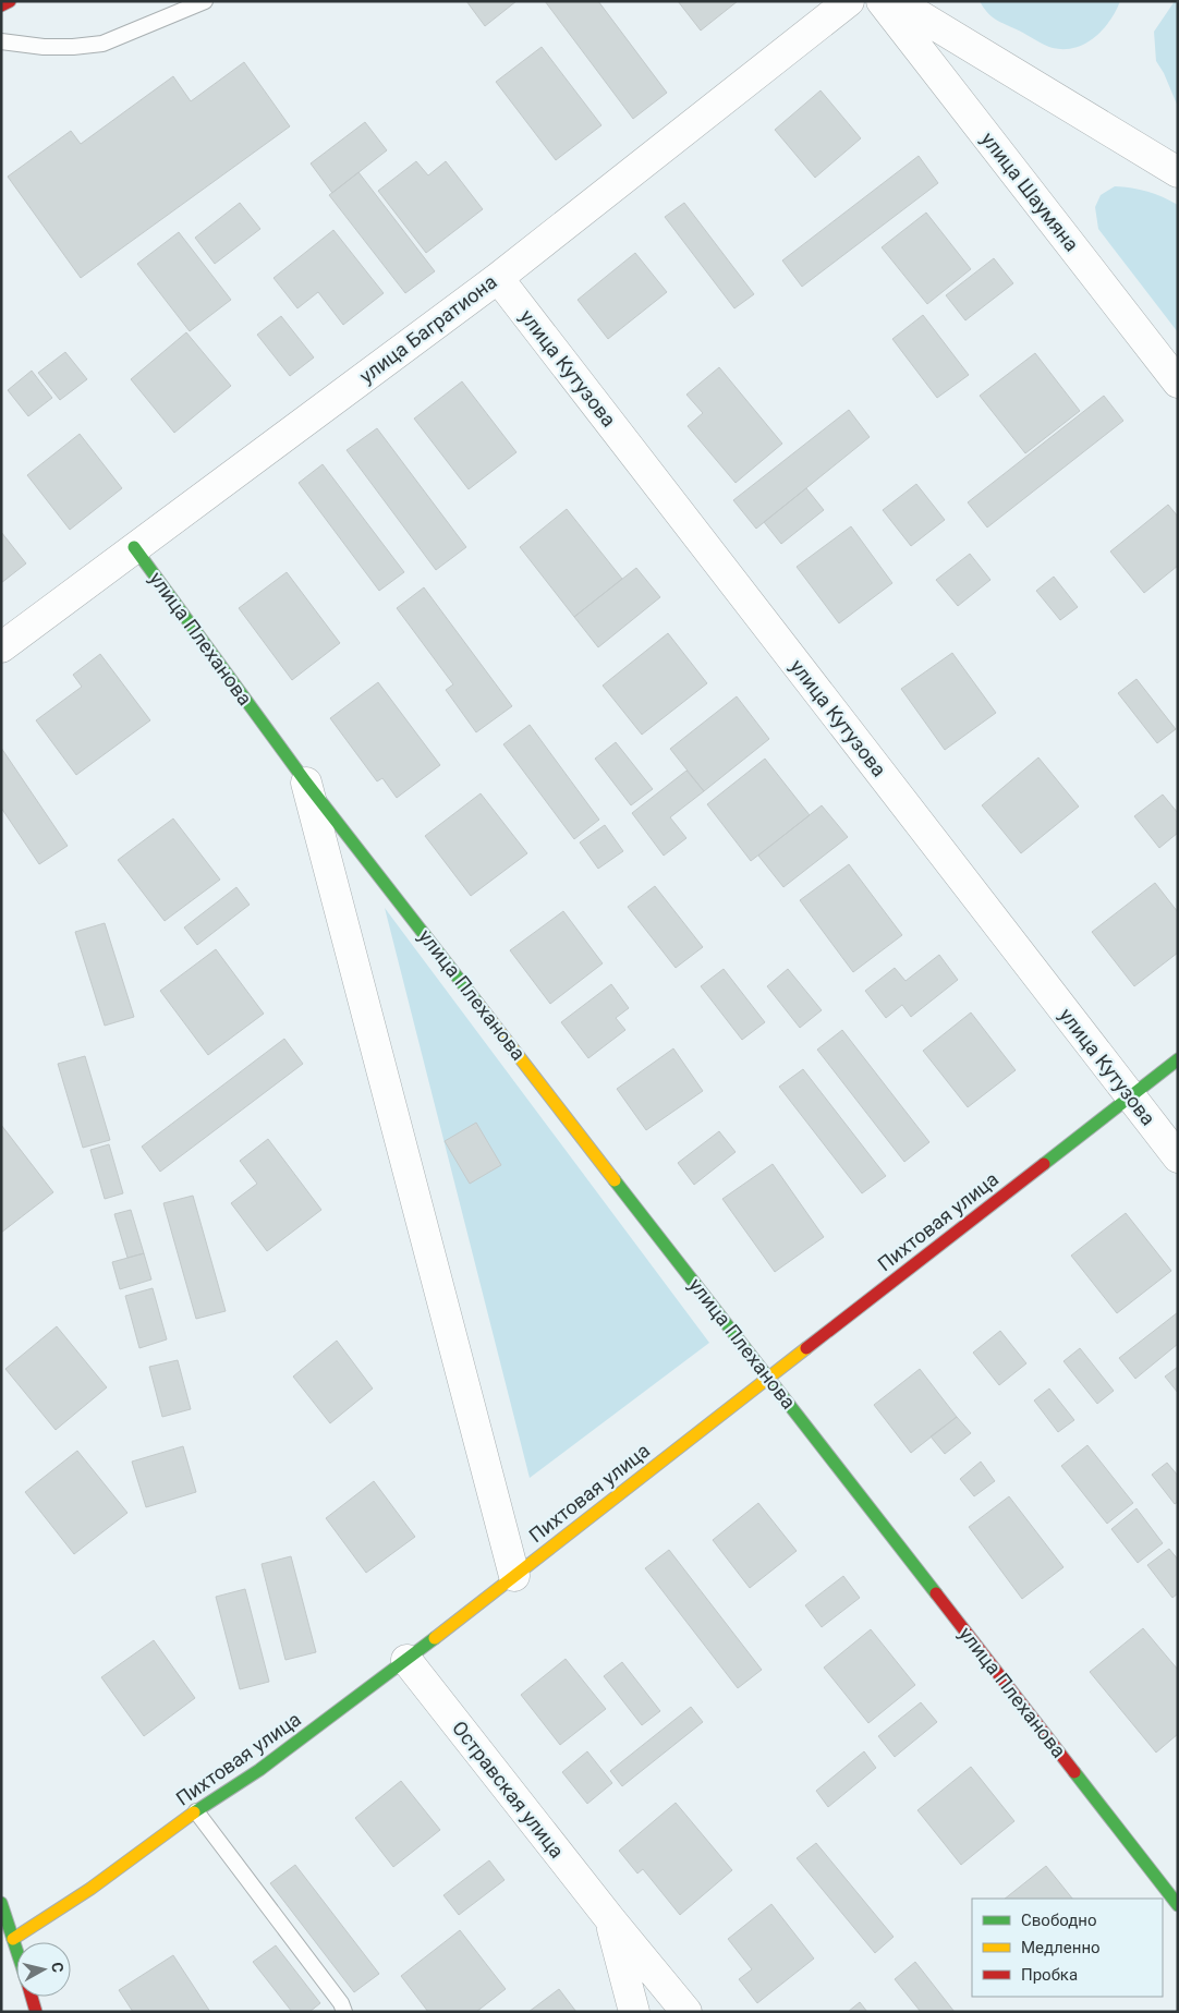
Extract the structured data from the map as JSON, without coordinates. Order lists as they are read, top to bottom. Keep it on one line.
{"streets":{"street":["улица Шаумяна","улица Багратиона","улица Кутузова","улица Плеханова","Пихтовая улица","Остравская улица"]},"crossings":[["улица Багратиона","улица Кутузова"],["улица Багратиона","улица Плеханова"],["улица Кутузова","Пихтовая улица"],["улица Плеханова","Пихтовая улица"],["Пихтовая улица","Остравская улица"]],"legend":["Свободно","Медленно","Пробка"],"north":"right"}
